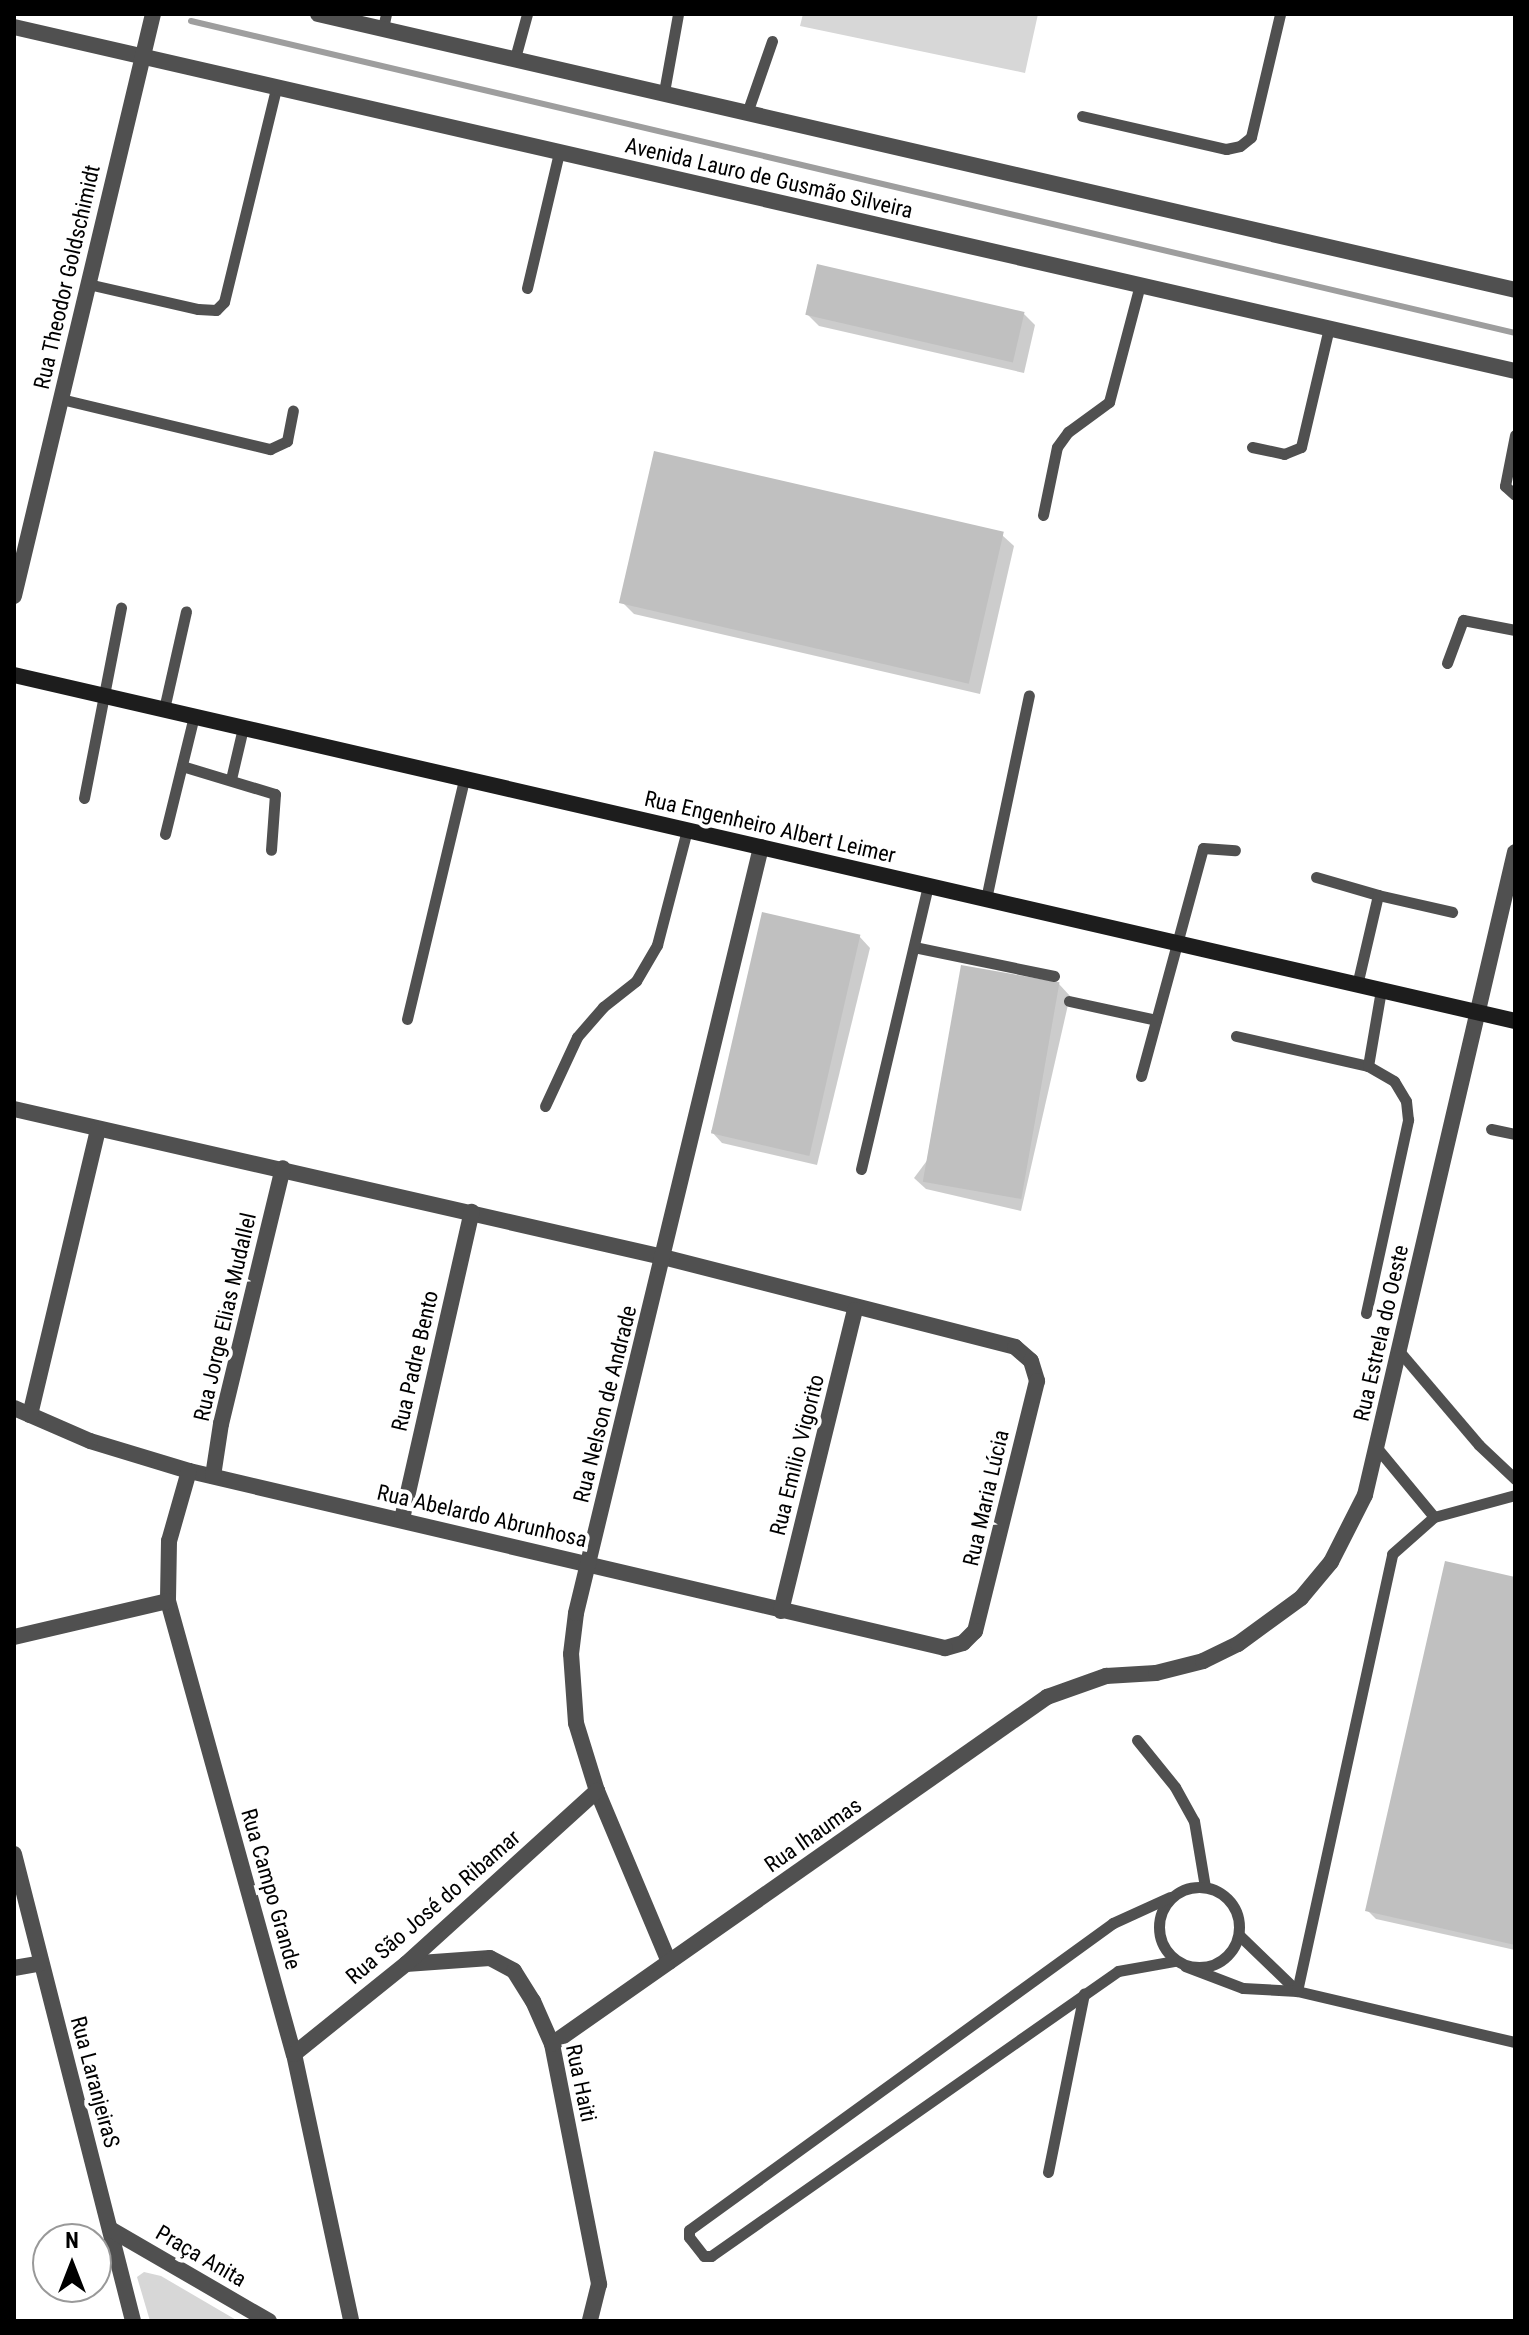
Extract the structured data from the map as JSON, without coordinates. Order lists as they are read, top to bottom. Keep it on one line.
{"streets":{"street":["Avenida Lauro de Gusmão Silveira","Rua Theodor Goldschimidt","Rua Engenheiro Albert Leimer","Rua Jorge Elias Mudallel","Rua Estrela do Oeste","Rua Padre Bento","Rua Nelson de Andrade","Rua Emilio Vigorito","Rua Maria Lúcia","Rua Abelardo Abrunhosa","Rua Ihaumas","Rua Campo Grande","Rua São José do Ribamar","Rua LaranjeiraS","Rua Haiti","Praça Anita"]},"crossings":[["Avenida Lauro de Gusmão Silveira","Rua Theodor Goldschimidt"],["Rua Engenheiro Albert Leimer","Rua Estrela do Oeste"],["Rua Engenheiro Albert Leimer","Rua Nelson de Andrade"],["Rua Jorge Elias Mudallel","Rua Abelardo Abrunhosa"],["Rua Estrela do Oeste","Rua Ihaumas"],["Rua Padre Bento","Rua Abelardo Abrunhosa"],["Rua Nelson de Andrade","Rua Abelardo Abrunhosa"],["Rua Nelson de Andrade","Rua Ihaumas"],["Rua Nelson de Andrade","Rua São José do Ribamar"],["Rua Emilio Vigorito","Rua Maria Lúcia"],["Rua Emilio Vigorito","Rua Abelardo Abrunhosa"],["Rua Maria Lúcia","Rua Abelardo Abrunhosa"],["Rua Abelardo Abrunhosa","Rua Campo Grande"],["Rua Ihaumas","Rua Haiti"],["Rua Campo Grande","Rua São José do Ribamar"],["Rua São José do Ribamar","Rua Haiti"]],"north":"top"}
